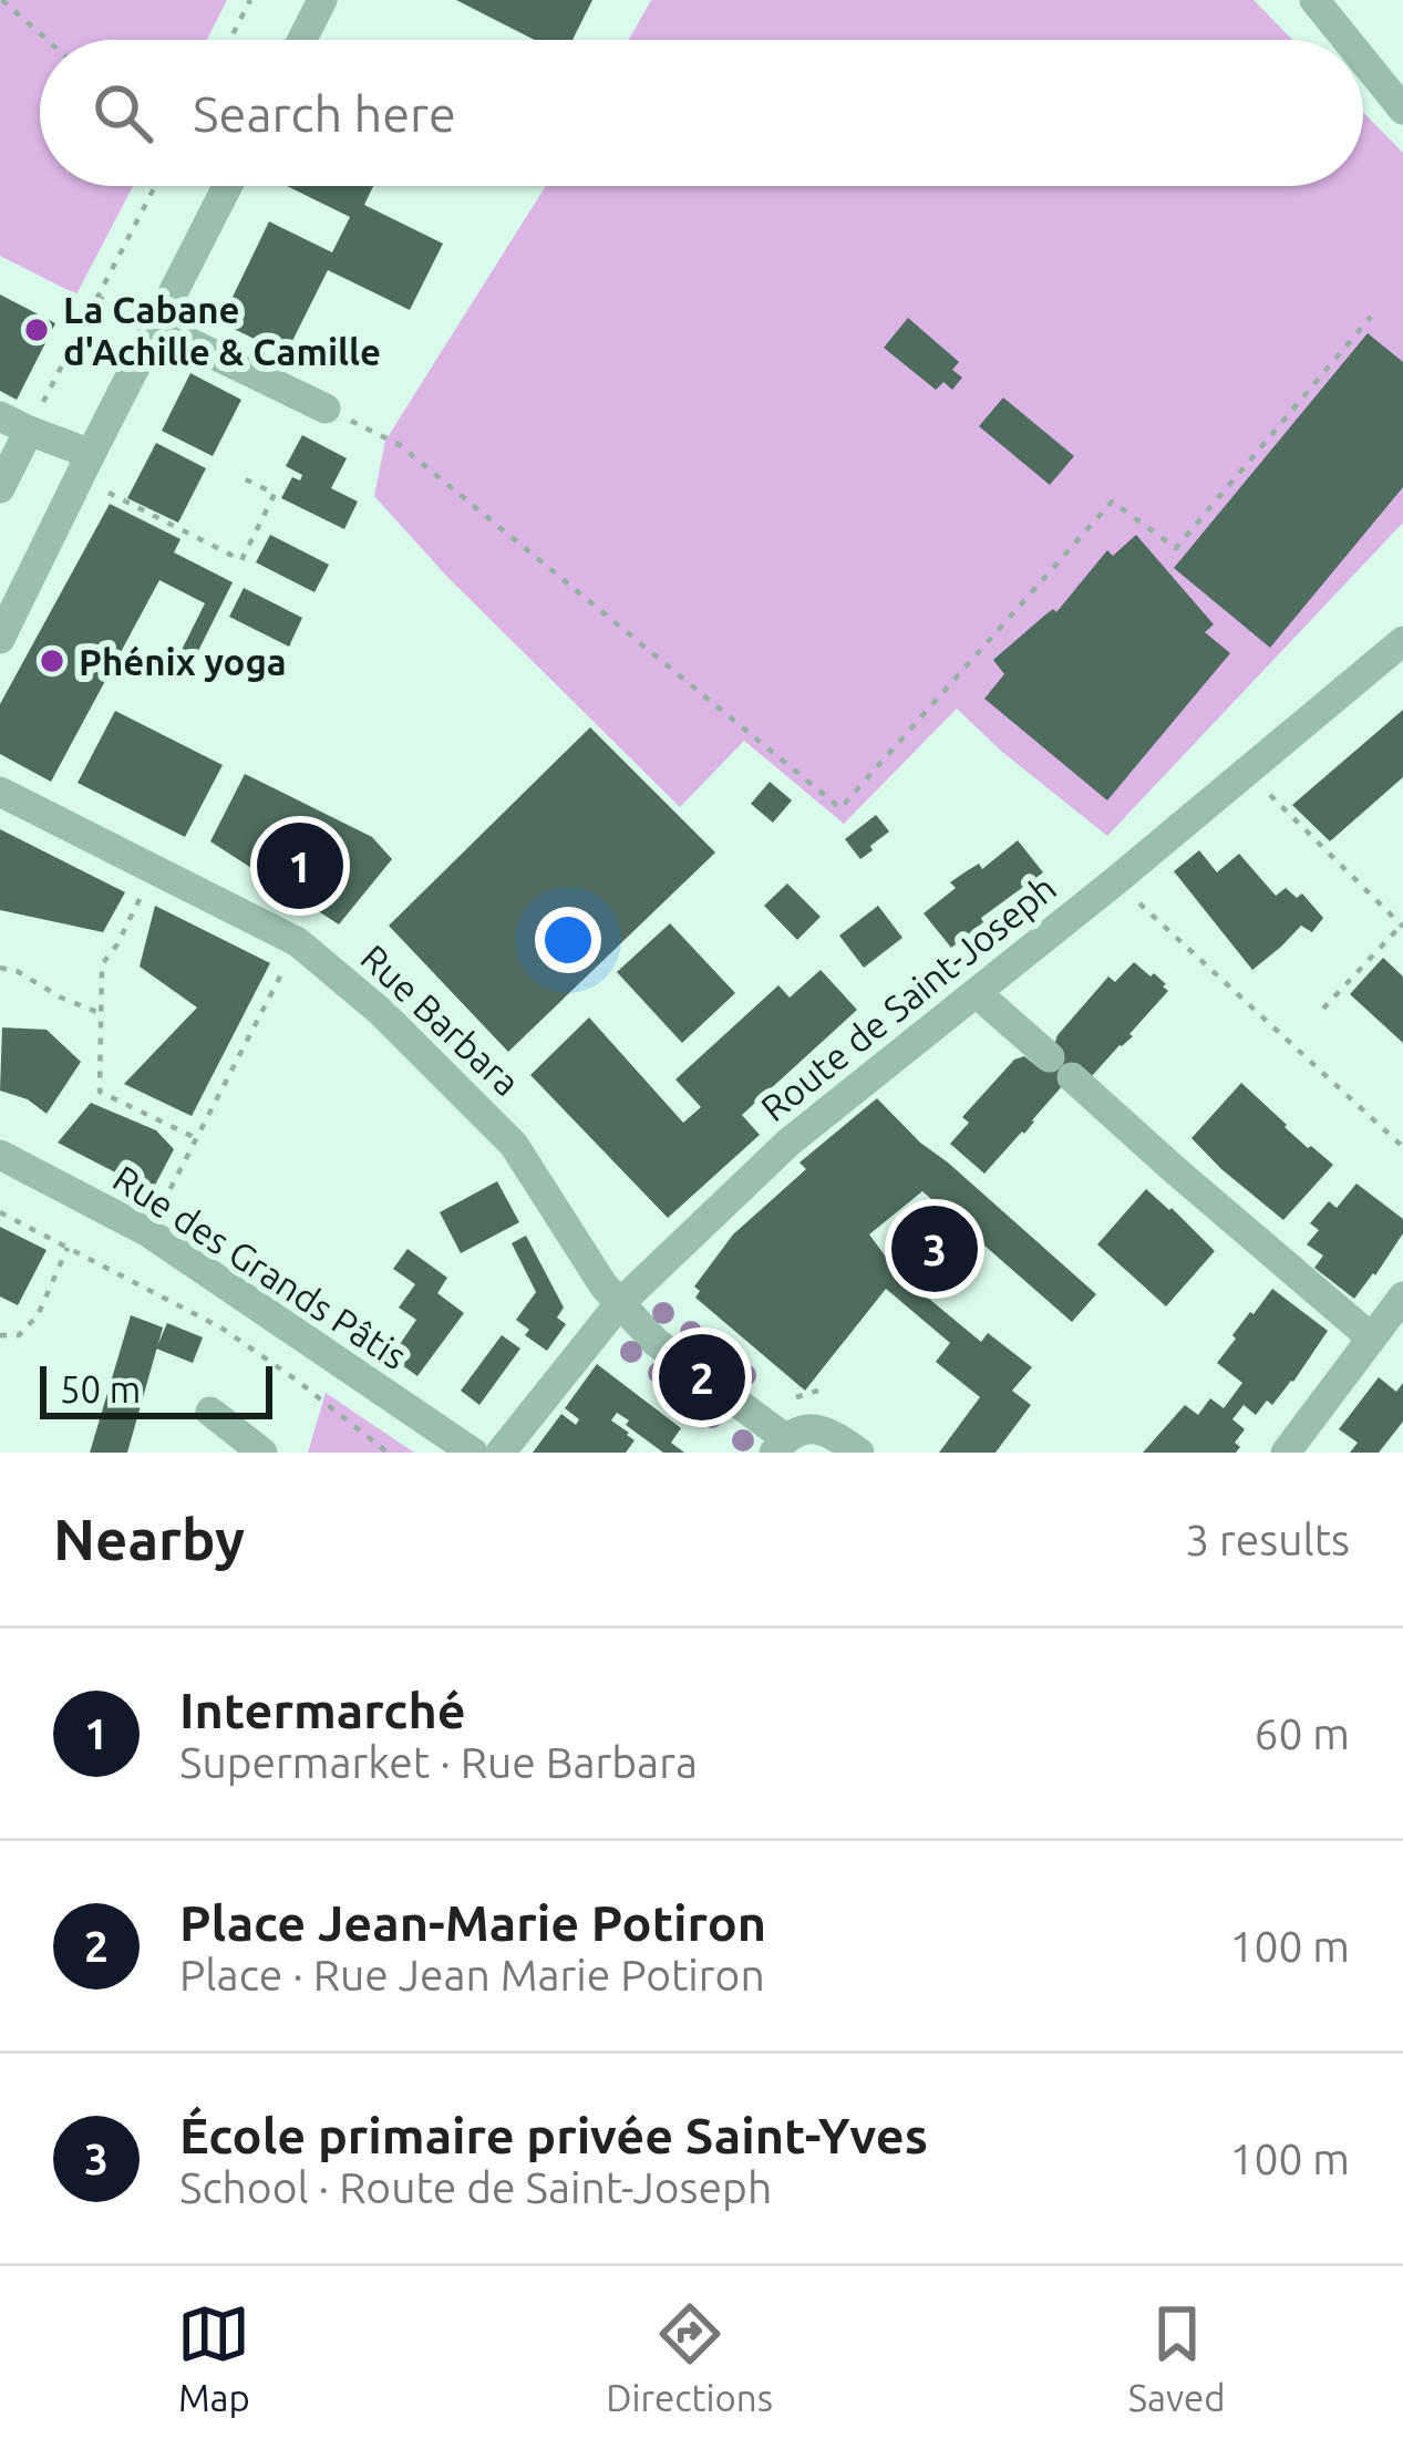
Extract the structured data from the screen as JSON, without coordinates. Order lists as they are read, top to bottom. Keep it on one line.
{"streets":{"street":["Route de Saint-Joseph","Rue Barbara","Rue des Grands Pâtis"]},"crossings":[["Route de Saint-Joseph","Rue Barbara"]],"places":["La Cabane d'Achille & Camille","Phénix yoga"],"scale_bar":"50 m","page":{"search":"Search here","pins":["1","3","2"],"scale":"50 m","heading":["Nearby","3 results"],"list":[{"mark":"1","name":"Intermarché","note":"Supermarket · Rue Barbara","value":"60 m"},{"mark":"2","name":"Place Jean-Marie Potiron","note":"Place · Rue Jean Marie Potiron","value":"100 m"},{"mark":"3","name":"École primaire privée Saint-Yves","note":"School · Route de Saint-Joseph","value":"100 m"}],"nav":["Map","Directions","Saved"]}}
